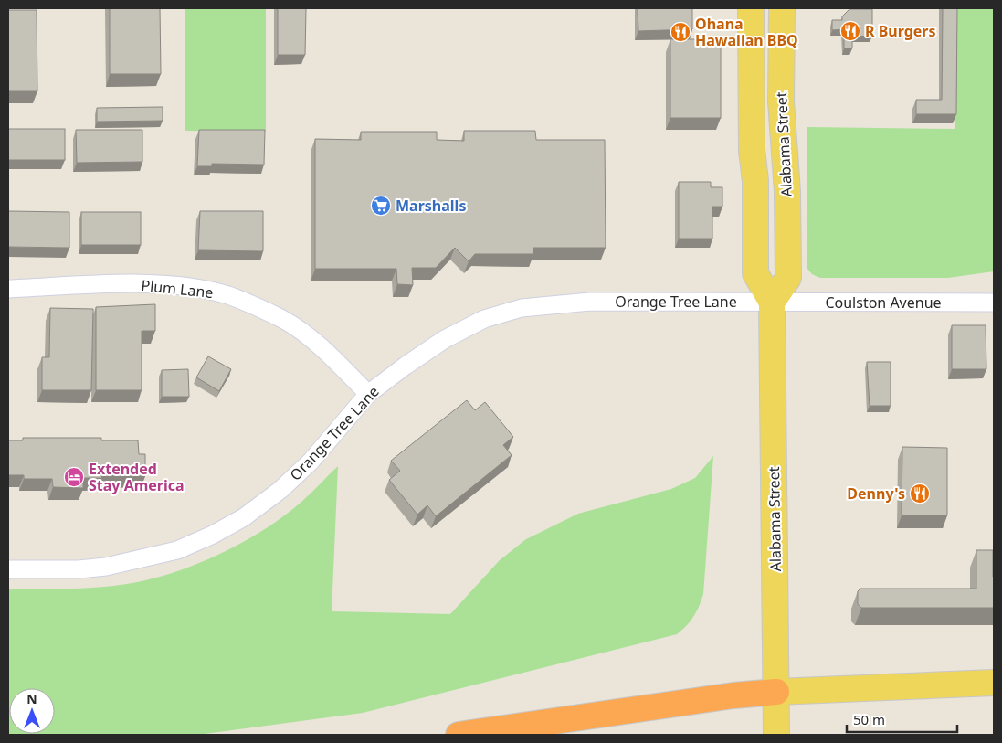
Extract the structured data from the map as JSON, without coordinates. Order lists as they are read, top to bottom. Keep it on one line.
{"streets":{"main road":["Alabama Street"],"street":["Plum Lane","Orange Tree Lane","Coulston Avenue"]},"crossings":[["Alabama Street","Orange Tree Lane"],["Alabama Street","Coulston Avenue"],["Plum Lane","Orange Tree Lane"],["Orange Tree Lane","Coulston Avenue"]],"places":{"restaurant":["R Burgers","Ohana Hawaiian BBQ","Denny's"],"supermarket":["Marshalls"],"hotel":["Extended Stay America"]},"scale_bar":"50 m","north":"top"}
